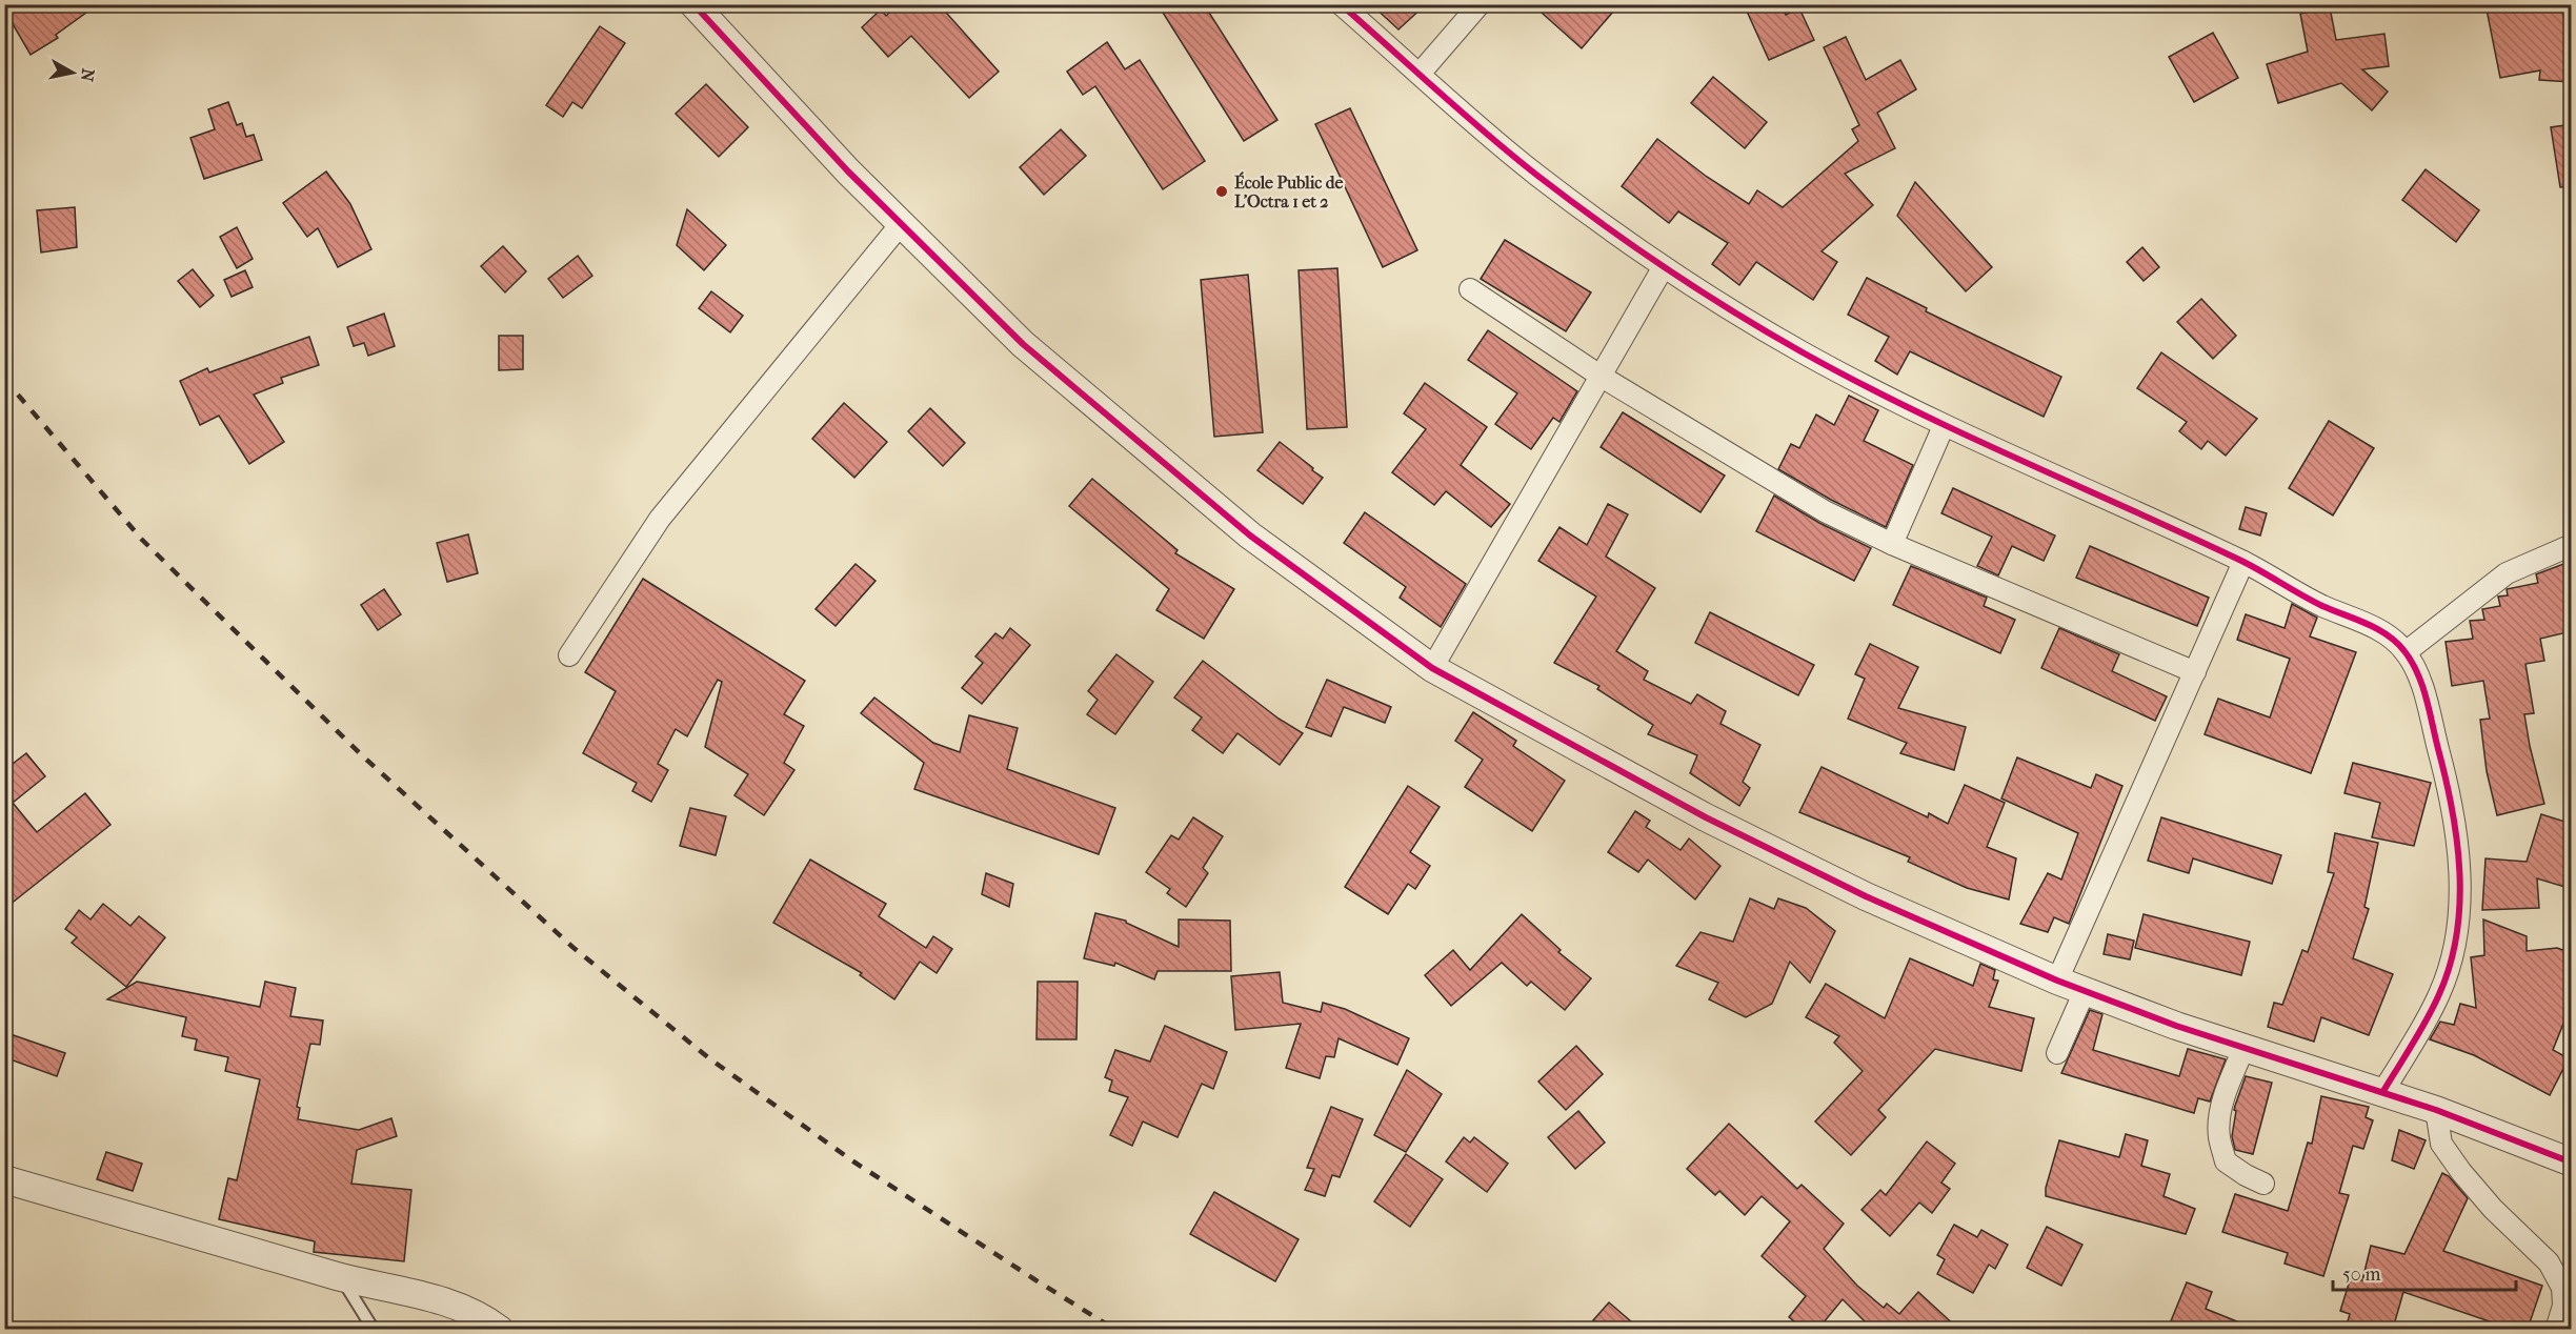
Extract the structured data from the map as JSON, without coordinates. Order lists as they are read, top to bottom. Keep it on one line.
{"places":["École Public de L'Octra 1 et 2"],"scale_bar":"50 m","north":"right"}
